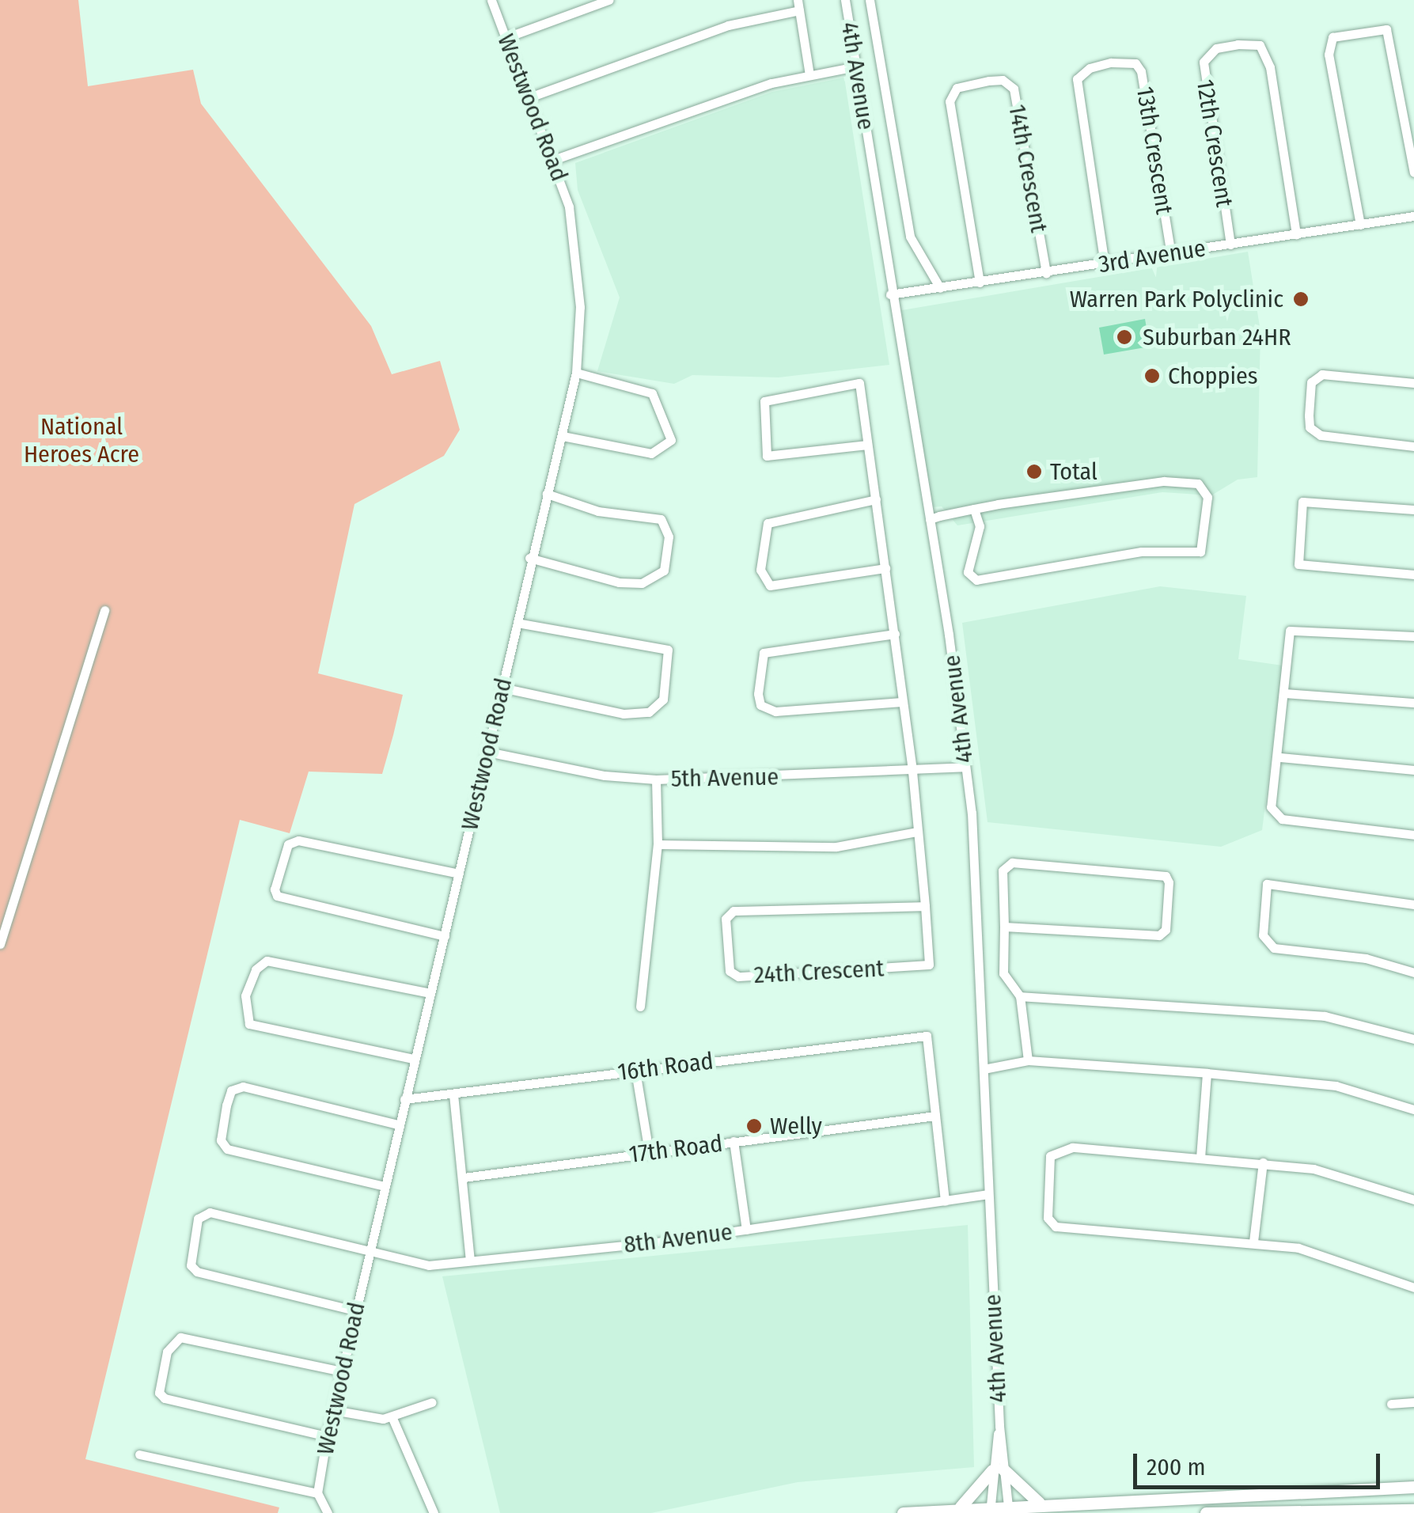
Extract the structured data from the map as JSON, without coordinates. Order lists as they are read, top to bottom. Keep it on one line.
{"streets":{"street":["4th Avenue","Westwood Road","12th Crescent","13th Crescent","14th Crescent","3rd Avenue","5th Avenue","24th Crescent","16th Road","17th Road","8th Avenue"]},"crossings":[["4th Avenue","3rd Avenue"],["4th Avenue","5th Avenue"],["4th Avenue","8th Avenue"],["Westwood Road","5th Avenue"],["Westwood Road","16th Road"],["Westwood Road","8th Avenue"],["12th Crescent","3rd Avenue"],["13th Crescent","3rd Avenue"],["14th Crescent","3rd Avenue"],["16th Road","17th Road"]],"parks":["National Heroes Acre"],"places":["Warren Park Polyclinic","Suburban 24HR","Choppies","Total","Welly"],"scale_bar":"200 m"}
